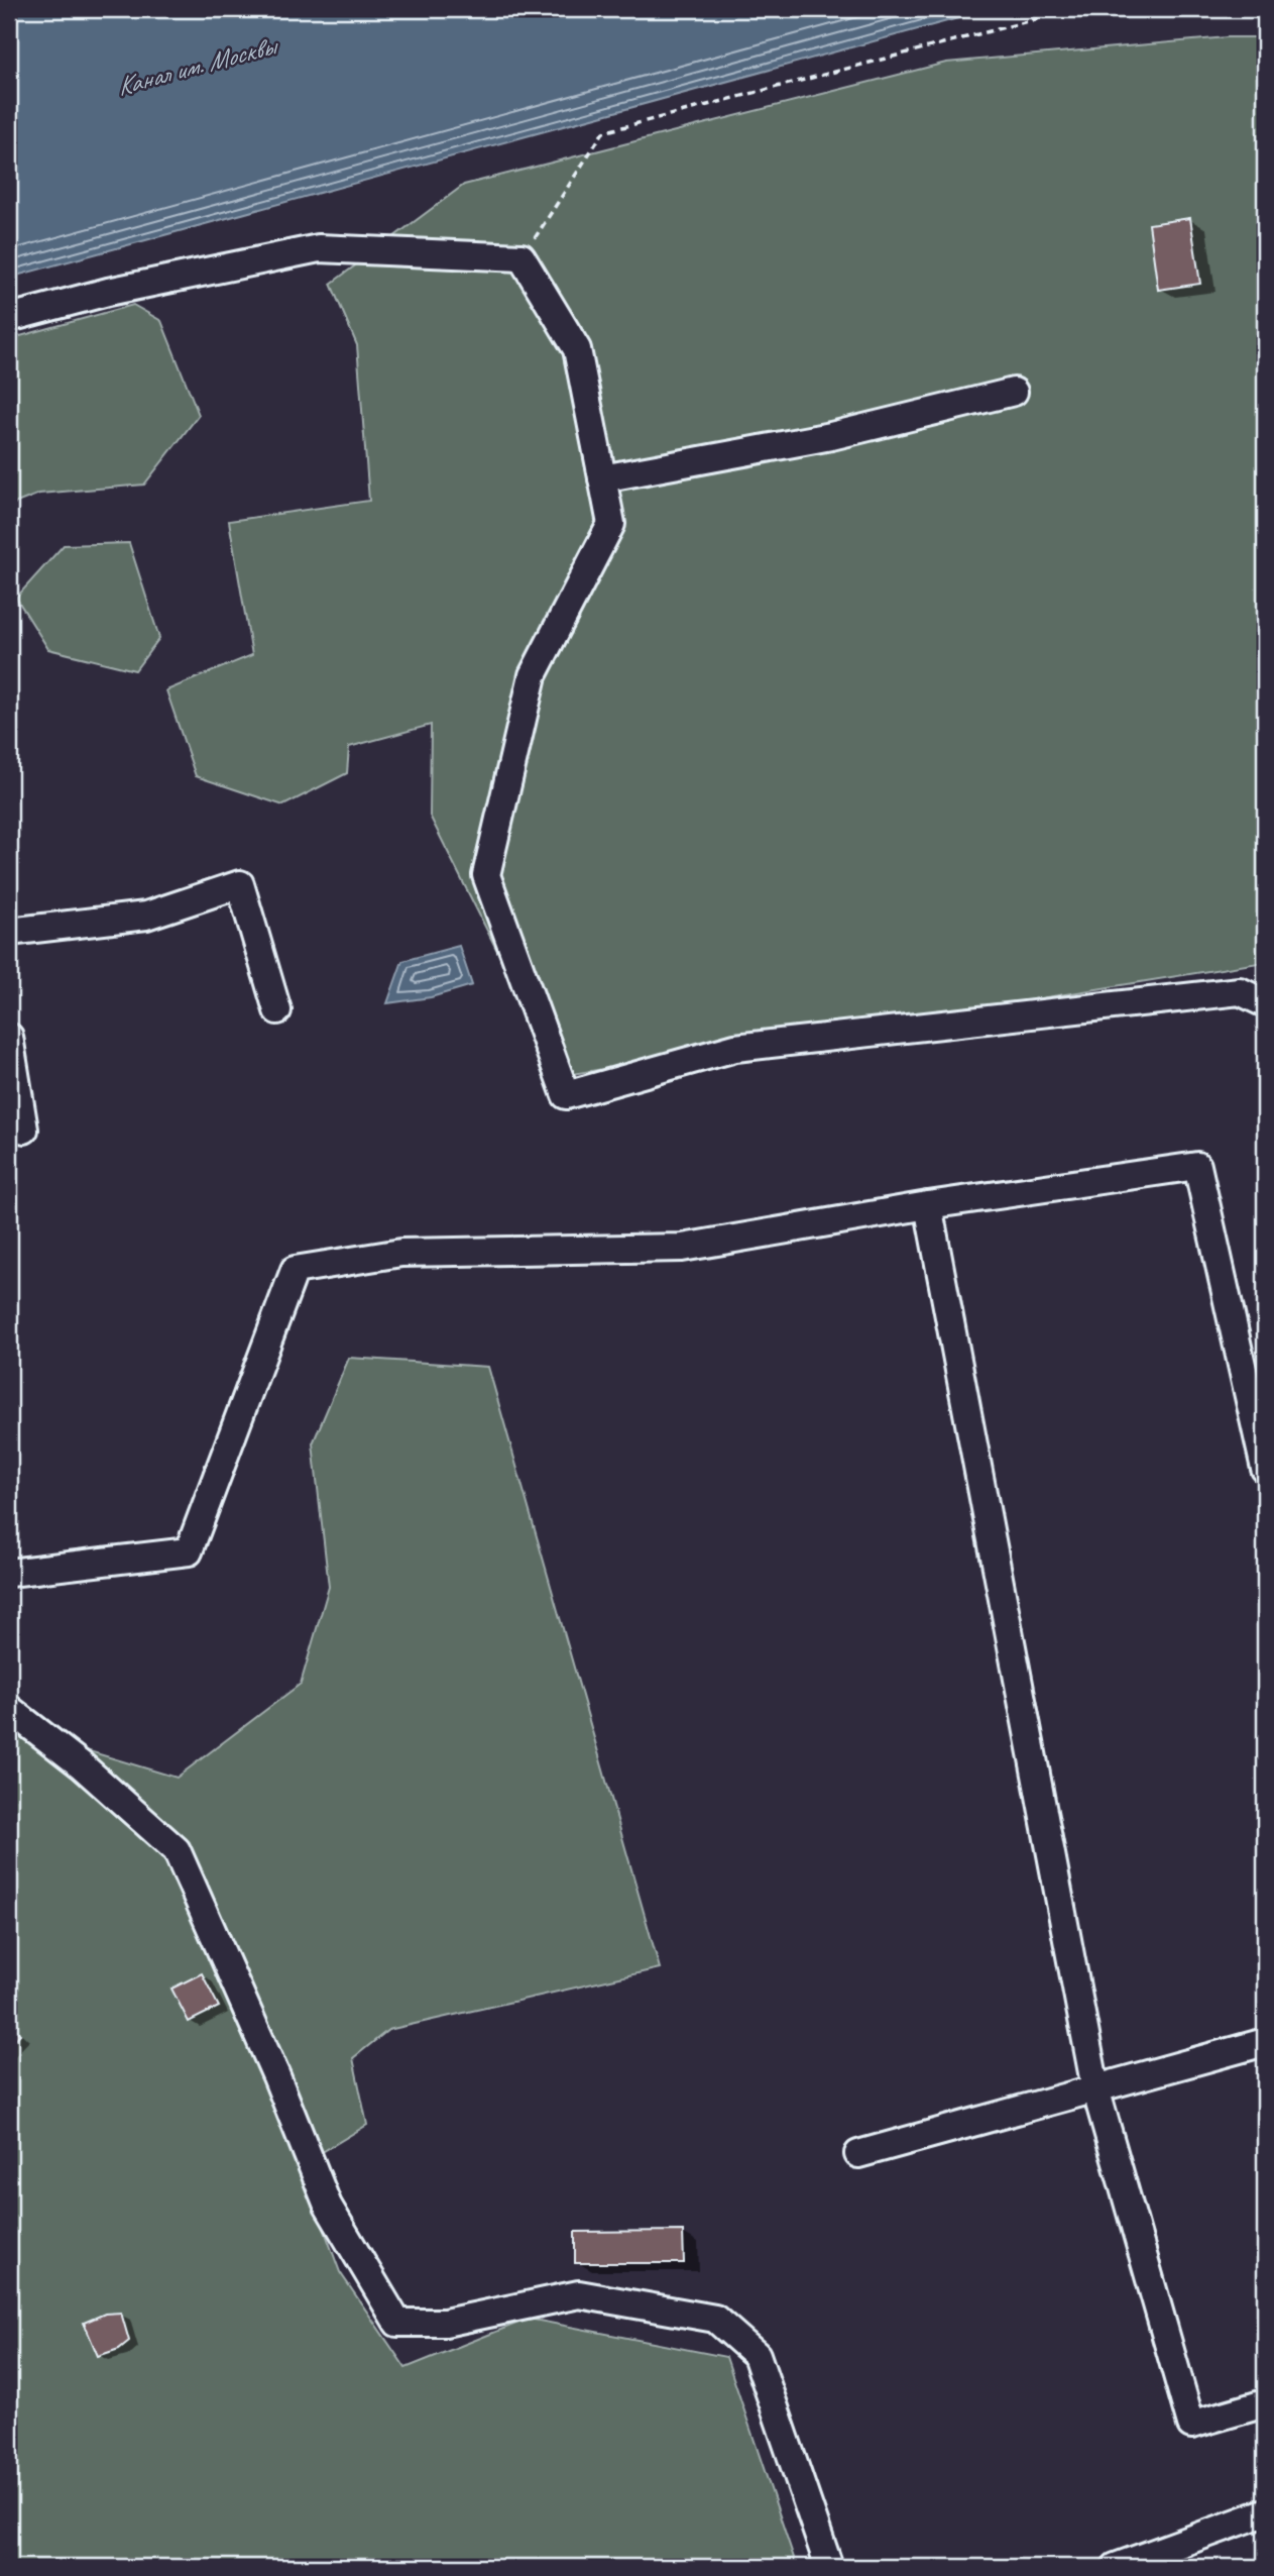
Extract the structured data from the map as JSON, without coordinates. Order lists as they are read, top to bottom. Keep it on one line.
{"water":["Канал им. Москвы"]}
